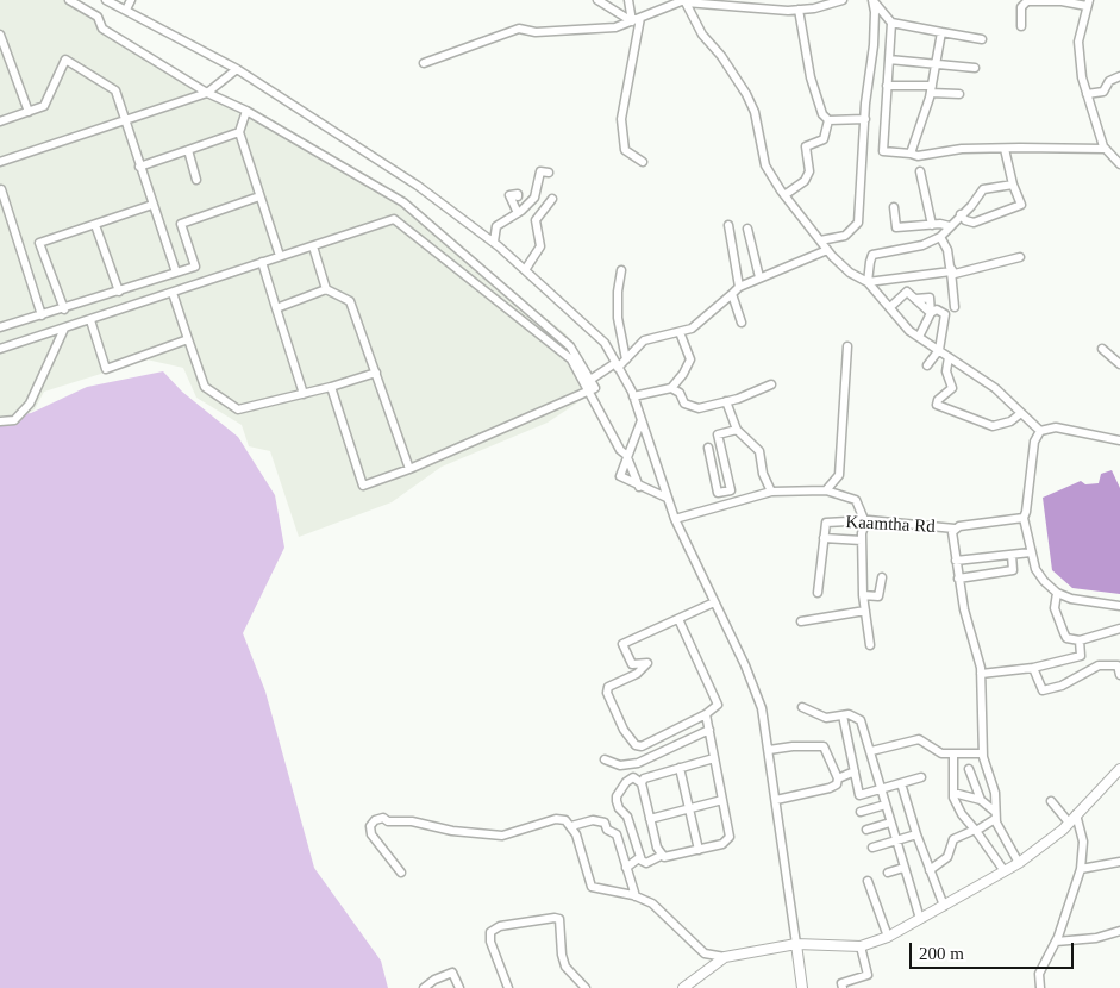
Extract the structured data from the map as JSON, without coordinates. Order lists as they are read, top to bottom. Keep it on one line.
{"streets":{"street":["Kaamtha Rd"]},"scale_bar":"200 m"}
